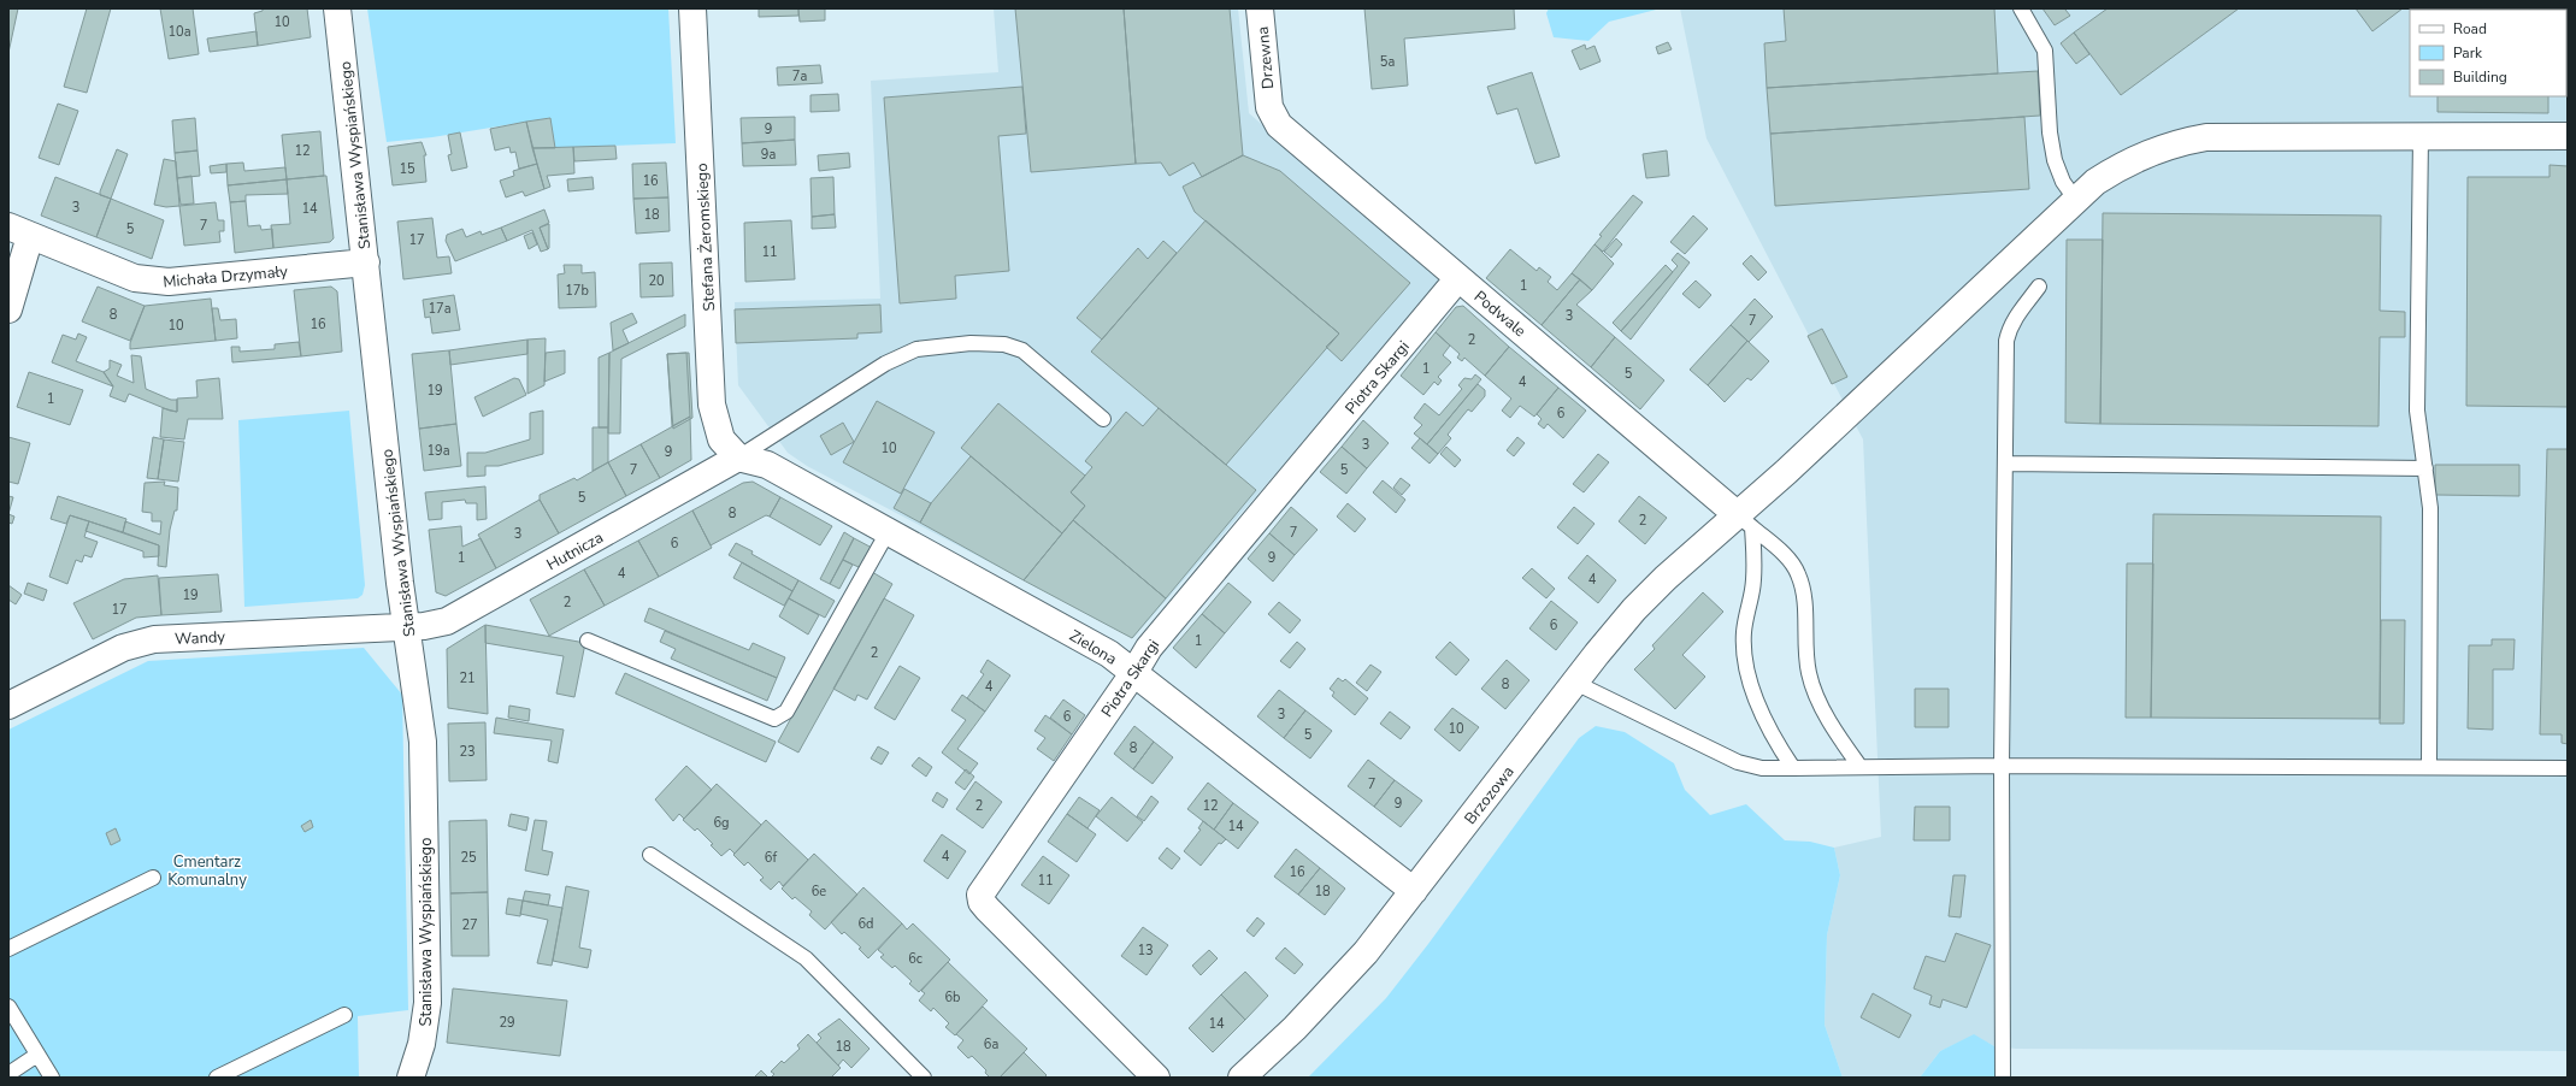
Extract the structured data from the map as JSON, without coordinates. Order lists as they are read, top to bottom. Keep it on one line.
{"streets":{"street":["Drzewna","Stanisława Wyspiańskiego","Stefana Żeromskiego","Michała Drzymały","Podwale","Piotra Skargi","Hutnicza","Wandy","Zielona","Brzozowa"]},"crossings":[["Drzewna","Podwale"],["Stanisława Wyspiańskiego","Michała Drzymały"],["Stanisława Wyspiańskiego","Hutnicza"],["Stanisława Wyspiańskiego","Wandy"],["Stefana Żeromskiego","Hutnicza"],["Stefana Żeromskiego","Zielona"],["Podwale","Piotra Skargi"],["Podwale","Brzozowa"],["Piotra Skargi","Zielona"],["Hutnicza","Wandy"],["Hutnicza","Zielona"],["Zielona","Brzozowa"]],"parks":["Cmentarz Komunalny"],"house_numbers":["10","10a","5a","7a","9","12","9a","15","16","3","14","18","7","5","17","11","20","1","17b","17a","8","3","7","16","10","2","1","5","4","19","1","6","3","10","19a","9","7","5","5","8","2","7","3","6","1","9","4","4","19","2","17","6","1","2","21","8","4","3","6","10","5","8","23","7","9","2","12","6g","14","4","25","6f","16","11","6e","18","6d","27","13","6c","6b","29","14","6a","18"],"legend":["Road","Park","Building"]}
